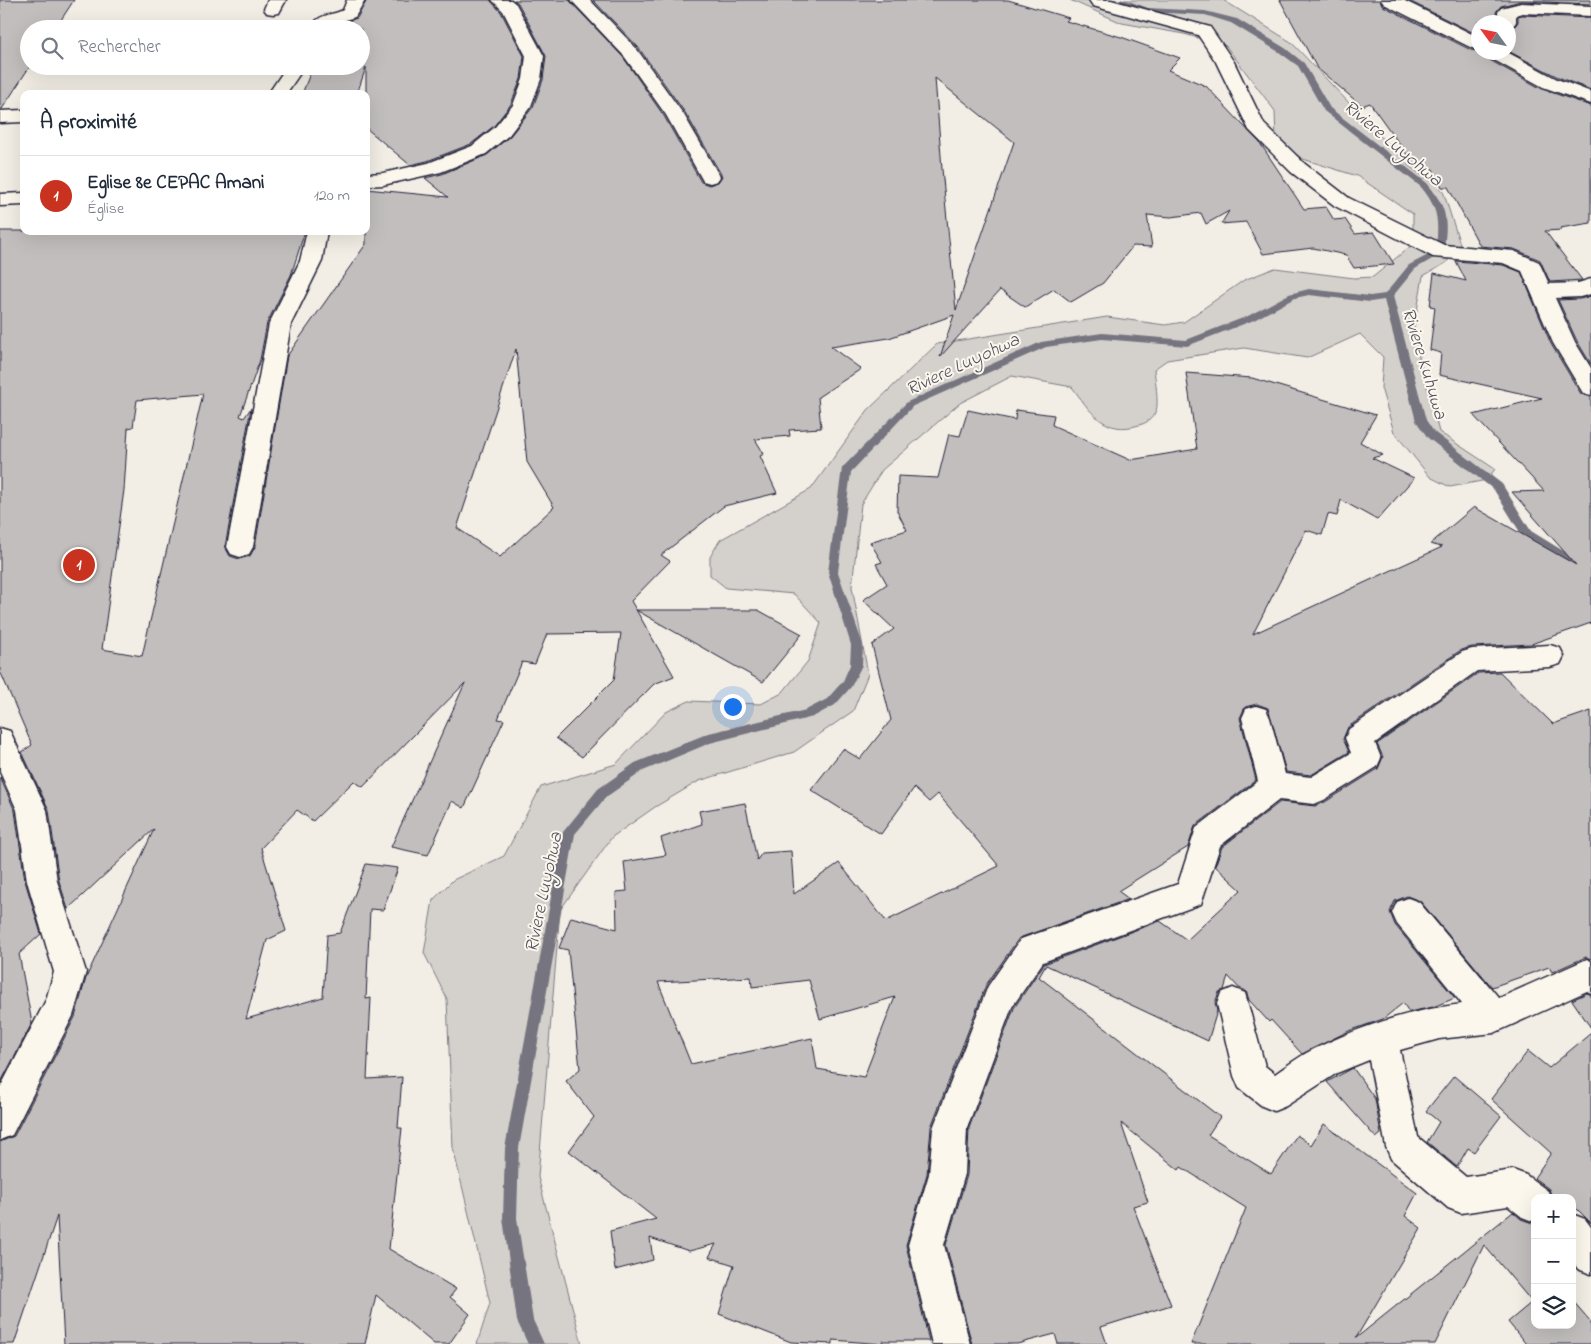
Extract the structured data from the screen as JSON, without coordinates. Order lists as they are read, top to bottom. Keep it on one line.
{"water":["Riviere Luyohwa","Riviere Kuhuwa"],"north":"top left","page":{"search":"Rechercher","heading":"À proximité","list":[{"mark":"1","name":"Eglise 8e CEPAC Amani","note":"Église","value":"120 m"}],"pins":"1","map_buttons":["+","−"]}}
